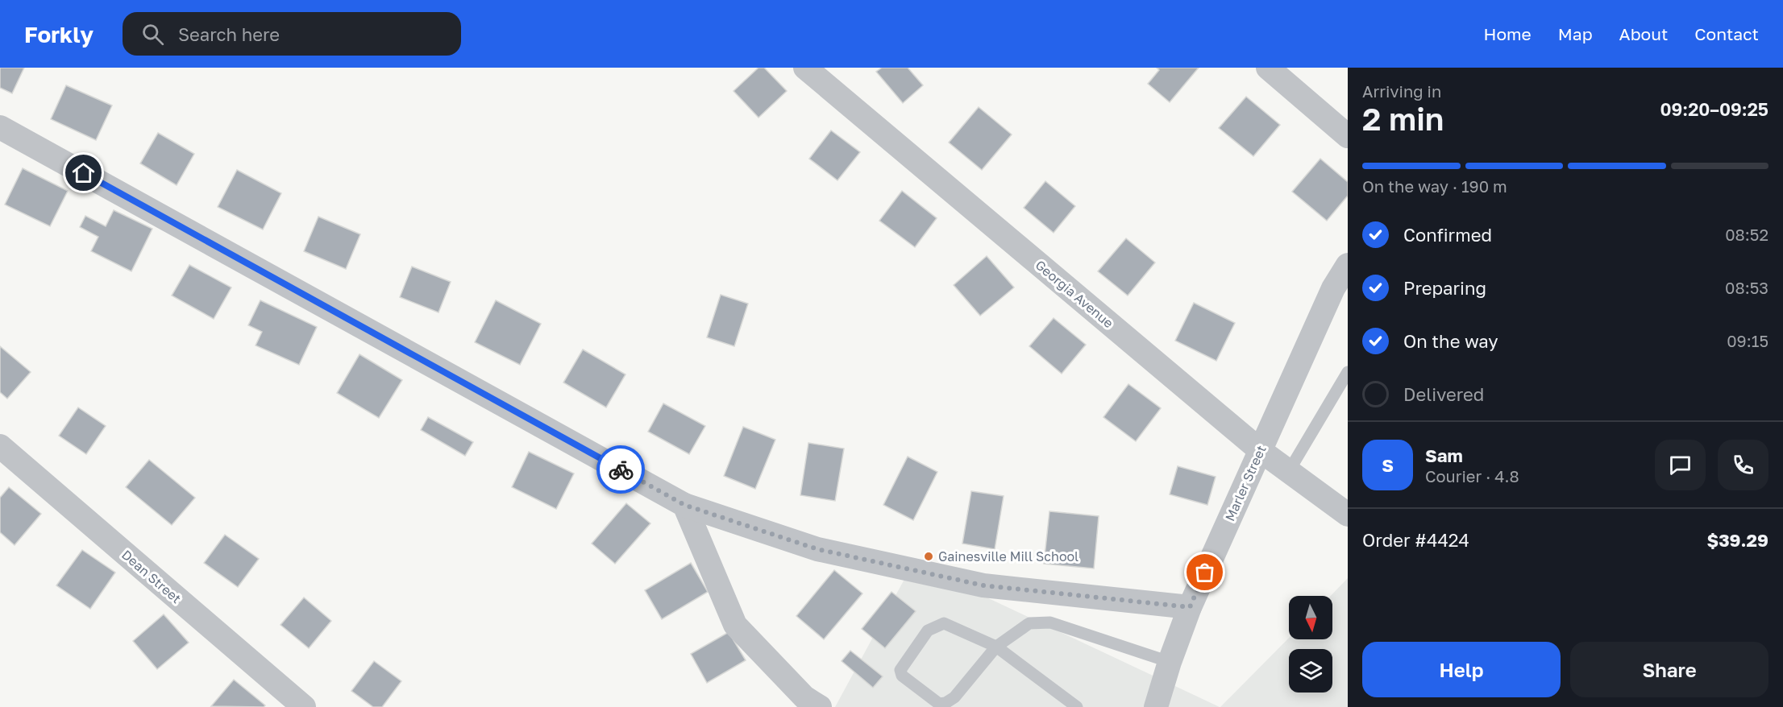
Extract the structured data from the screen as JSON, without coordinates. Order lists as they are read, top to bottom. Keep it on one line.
{"streets":{"street":["Georgia Avenue","Marler Street","Dean Street"]},"crossings":[["Georgia Avenue","Marler Street"]],"places":["Gainesville Mill School"],"north":"bottom","page":{"header":"Forkly","search":"Search here","nav":["Home","Map","About","Contact"],"heading":["2 min","Arriving in","09:20–09:25"],"panel":["Sam","Courier · 4.8","Order #4424","$39.29"],"bar":"On the way · 190 m","list":[["Confirmed","08:52"],["Preparing","08:53"],["On the way","09:15"],"Delivered"],"round":"S","buttons":["Help","Share"]}}
